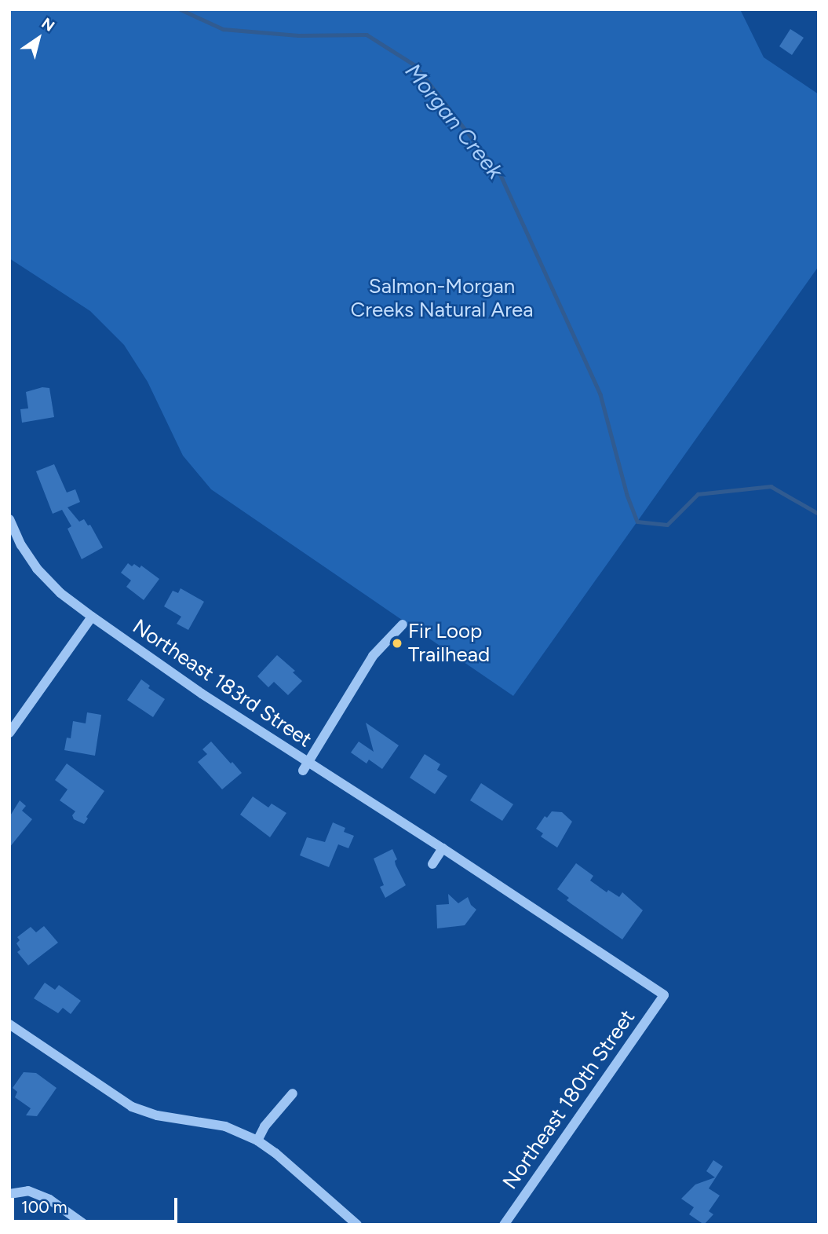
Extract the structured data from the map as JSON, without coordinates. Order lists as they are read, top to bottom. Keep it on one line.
{"streets":{"street":["Northeast 183rd Street","Northeast 180th Street"]},"crossings":[["Northeast 183rd Street","Northeast 180th Street"]],"water":["Morgan Creek"],"parks":["Salmon-Morgan Creeks Natural Area"],"places":["Fir Loop Trailhead"],"scale_bar":"100 m","north":"top right"}
